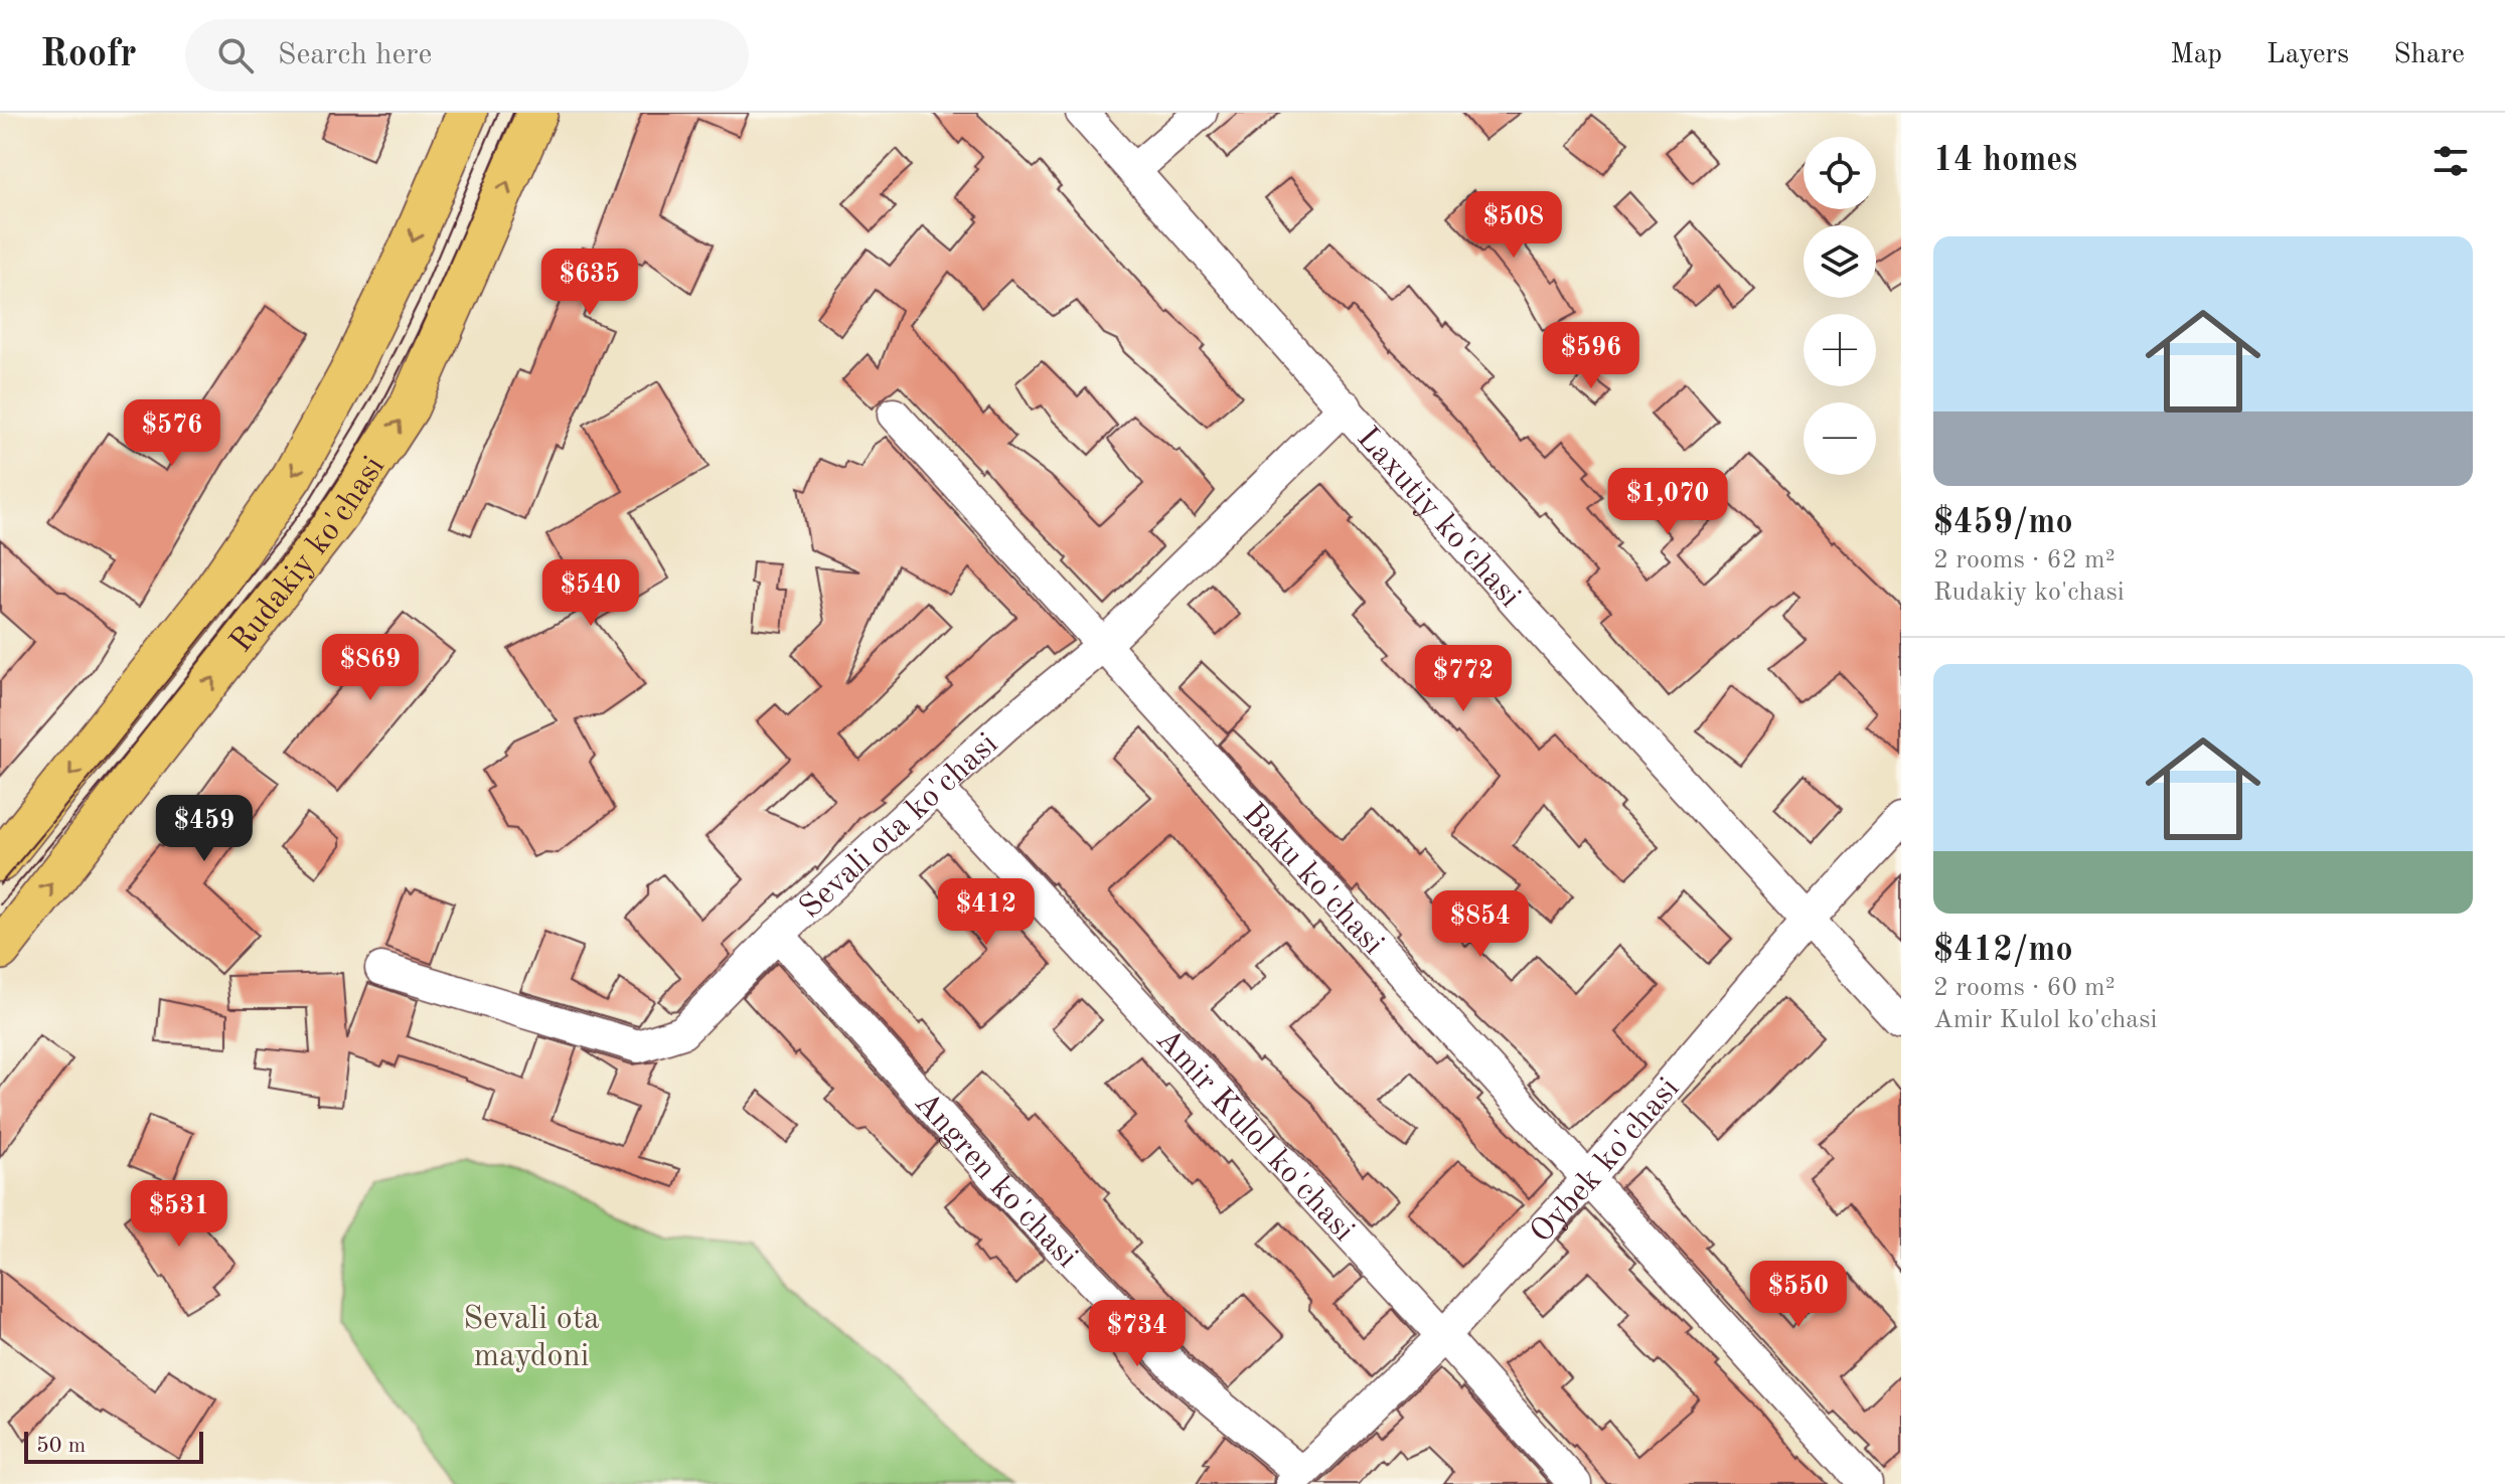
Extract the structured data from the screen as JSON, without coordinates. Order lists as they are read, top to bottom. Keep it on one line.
{"streets":{"main road":["Rudakiy ko'chasi"],"street":["Laxutiy ko'chasi","Sevali ota ko'chasi","Baku ko'chasi","Amir Kulol ko'chasi","Oybek ko'chasi","Angren ko'chasi"]},"crossings":[["Laxutiy ko'chasi","Sevali ota ko'chasi"],["Laxutiy ko'chasi","Oybek ko'chasi"],["Sevali ota ko'chasi","Baku ko'chasi"],["Sevali ota ko'chasi","Amir Kulol ko'chasi"],["Sevali ota ko'chasi","Angren ko'chasi"],["Baku ko'chasi","Oybek ko'chasi"],["Amir Kulol ko'chasi","Oybek ko'chasi"],["Oybek ko'chasi","Angren ko'chasi"]],"parks":["Sevali ota maydoni"],"scale_bar":"50 m","page":{"header":"Roofr","search":"Search here","nav":["Map","Layers","Share"],"heading":"14 homes","map_buttons":["+","−"],"price":["$508","$635","$596","$576","$1,070","$540","$869","$772","$459","$412","$854","$531","$550","$734"],"list":[{"name":"$459/mo","note":"2 rooms · 62 m² · Rudakiy ko'chasi"},{"name":"$412/mo","note":"2 rooms · 60 m² · Amir Kulol ko'chasi"}],"scale":"50 m"}}
